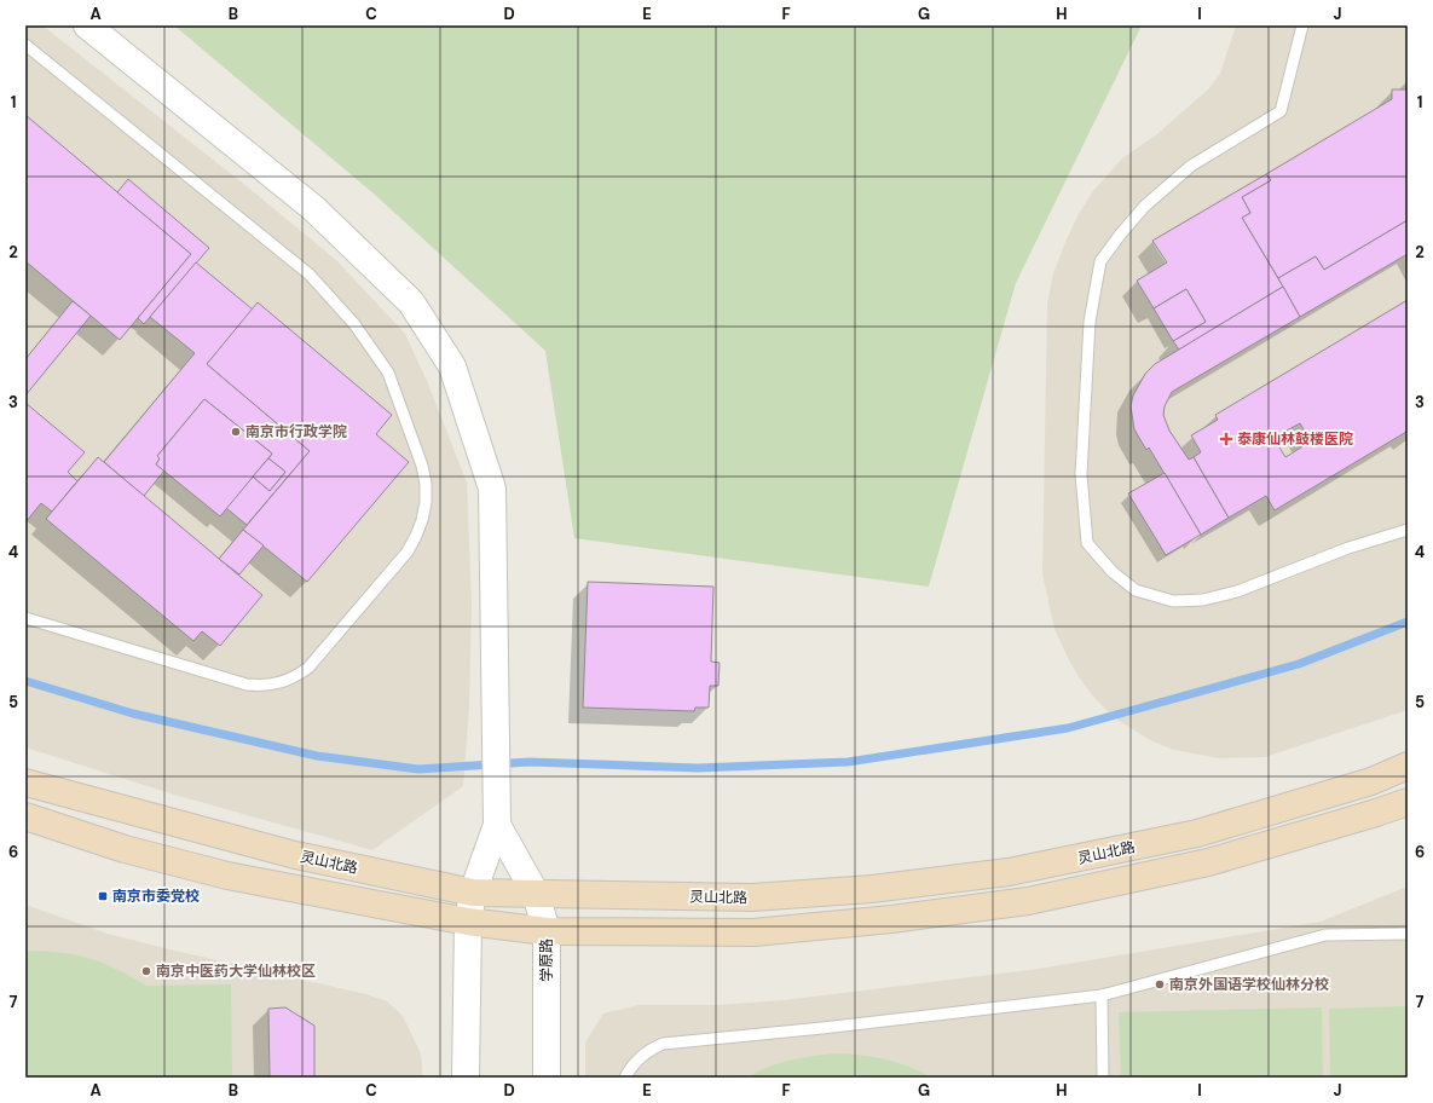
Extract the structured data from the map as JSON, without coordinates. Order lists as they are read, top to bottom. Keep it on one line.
{"streets":{"main road":["灵山北路"],"street":["学原路"]},"crossings":[["灵山北路","学原路"]],"places":{"other":["南京市行政学院","南京中医药大学仙林校区","南京外国语学校仙林分校"],"health":["泰康仙林鼓楼医院"],"transit":["南京市委党校"]},"grid":{"columns":["A","B","C","D","E","F","G","H","I","J"],"rows":["1","2","3","4","5","6","7"]}}
